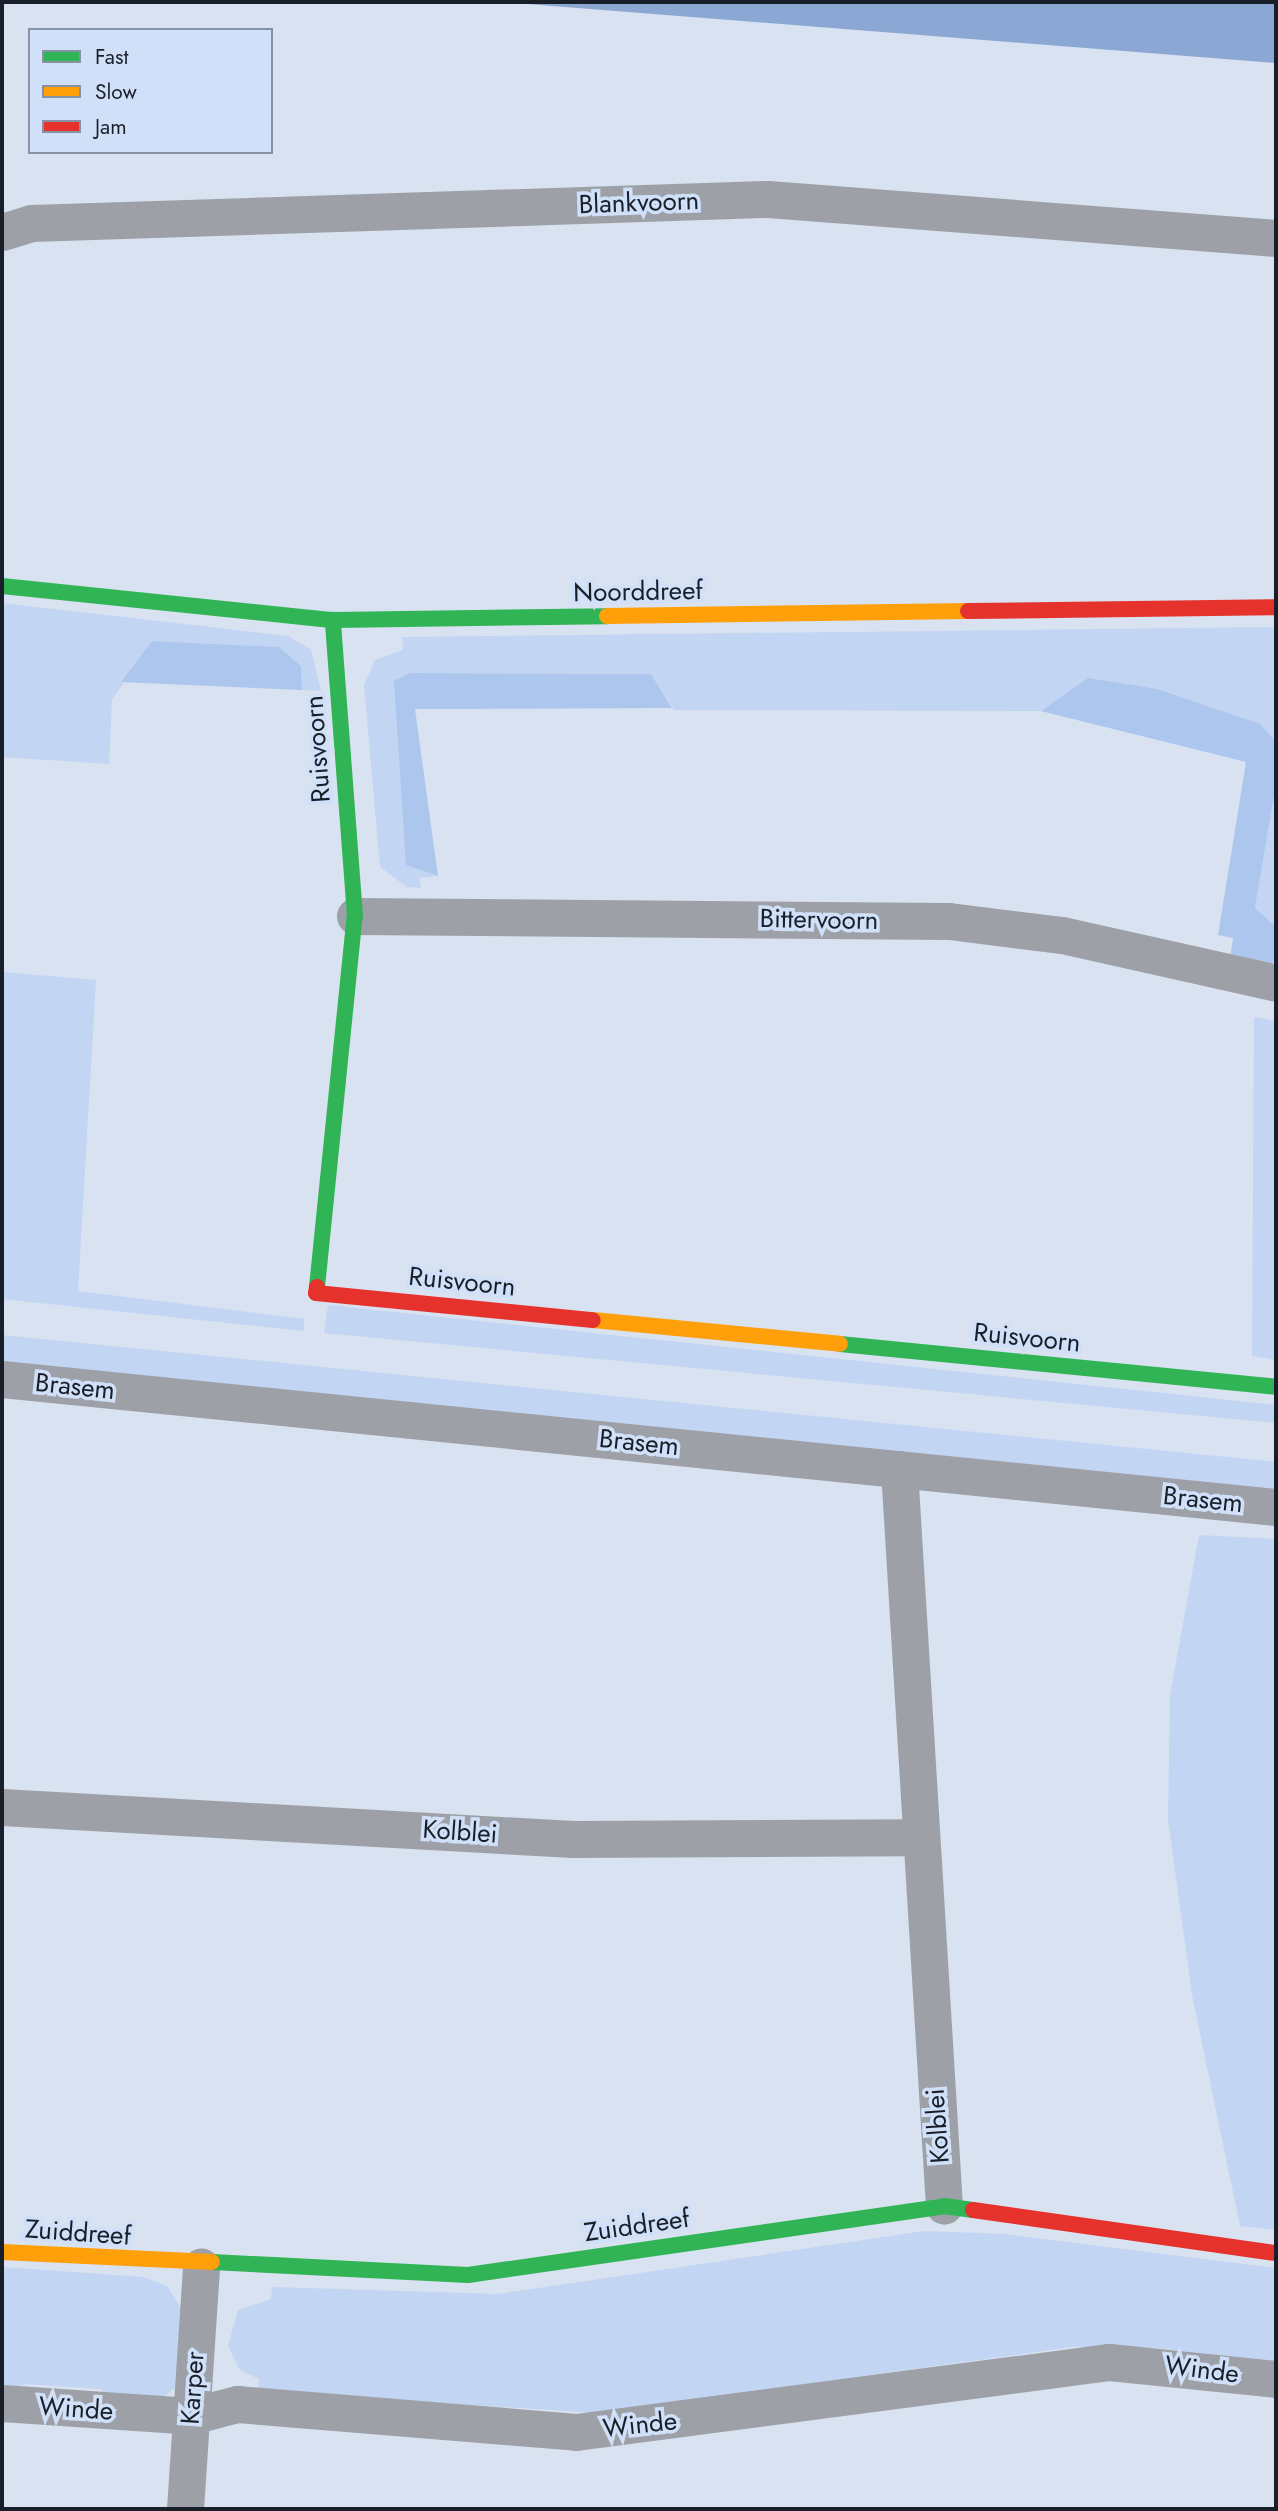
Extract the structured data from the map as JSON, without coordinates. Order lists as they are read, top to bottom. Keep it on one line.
{"streets":{"street":["Blankvoorn","Noorddreef","Ruisvoorn","Bittervoorn","Brasem","Kolblei","Zuiddreef","Winde","Karper"]},"crossings":[["Noorddreef","Ruisvoorn"],["Ruisvoorn","Bittervoorn"],["Brasem","Kolblei"],["Kolblei","Zuiddreef"],["Zuiddreef","Karper"],["Winde","Karper"]],"legend":["Fast","Slow","Jam"]}
